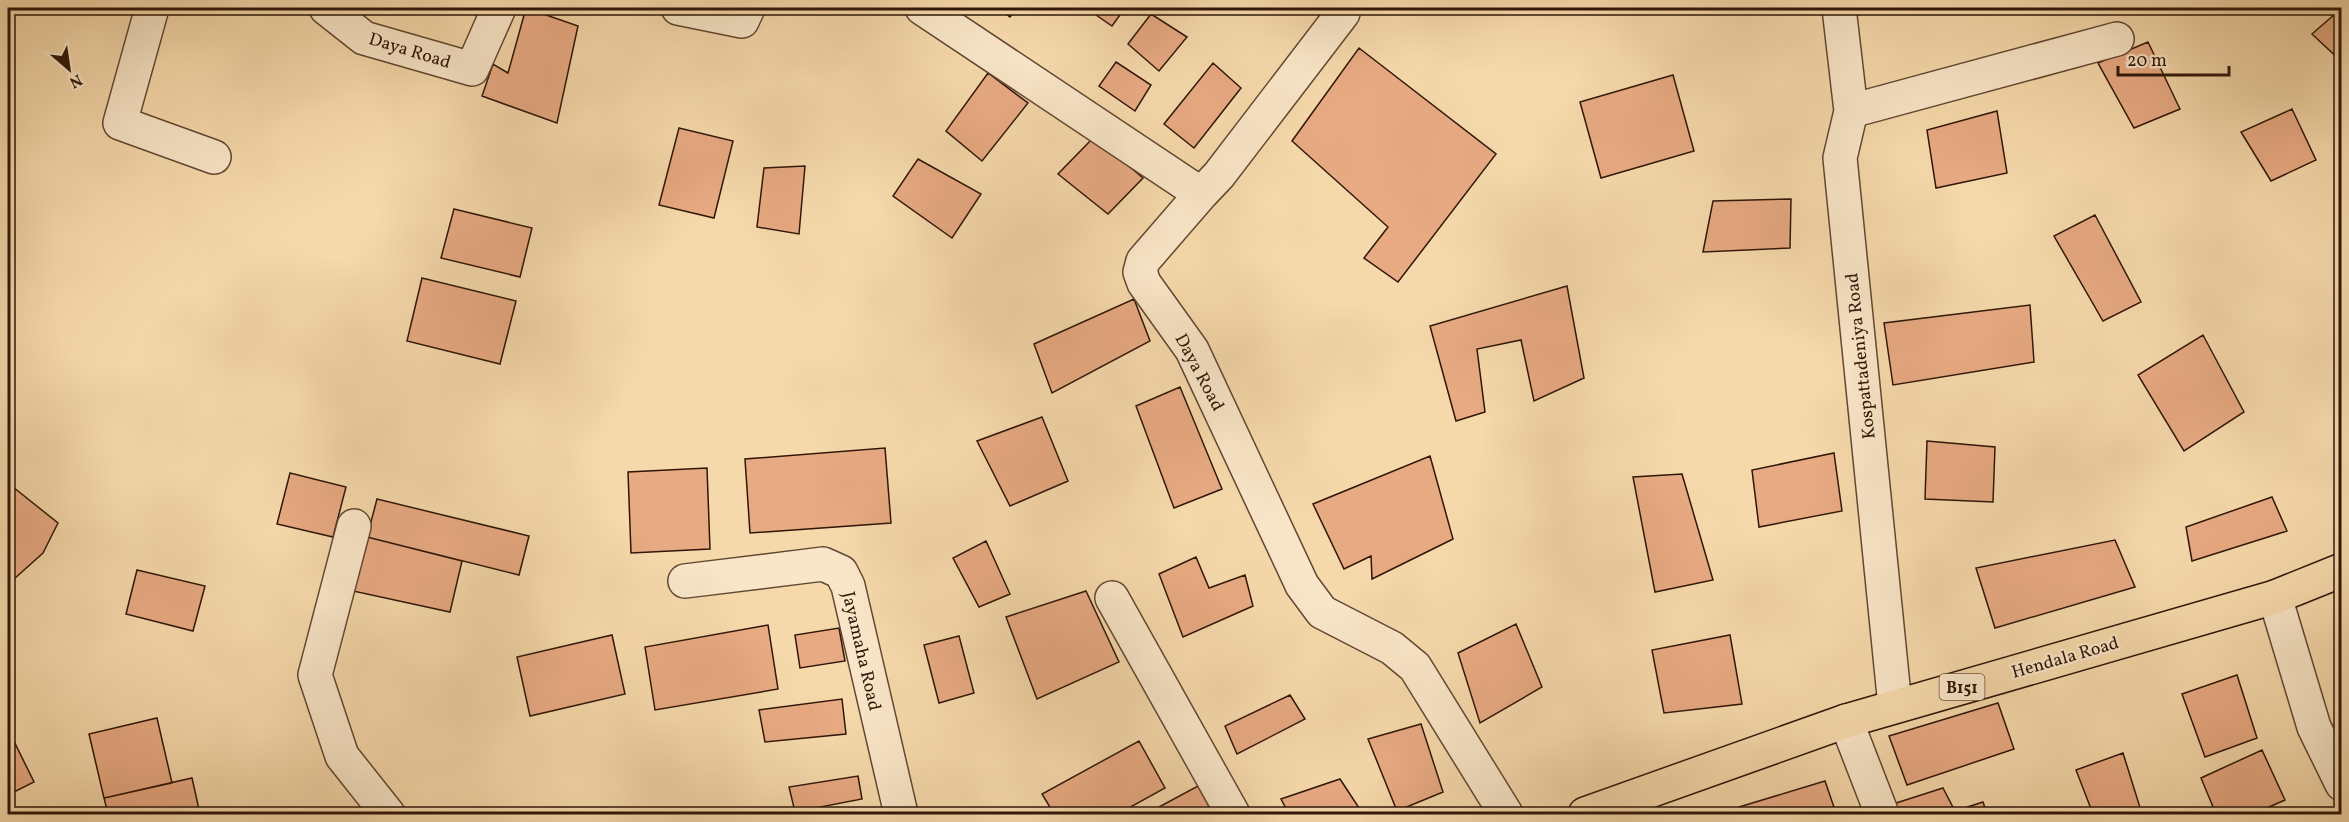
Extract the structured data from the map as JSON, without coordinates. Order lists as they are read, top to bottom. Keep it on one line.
{"streets":{"main road":["Hendala Road","B151"],"street":["Daya Road","Kospattadeniya Road","Jayamaha Road"]},"crossings":[["Kospattadeniya Road","Hendala Road"]],"scale_bar":"20 m","north":"bottom right"}
